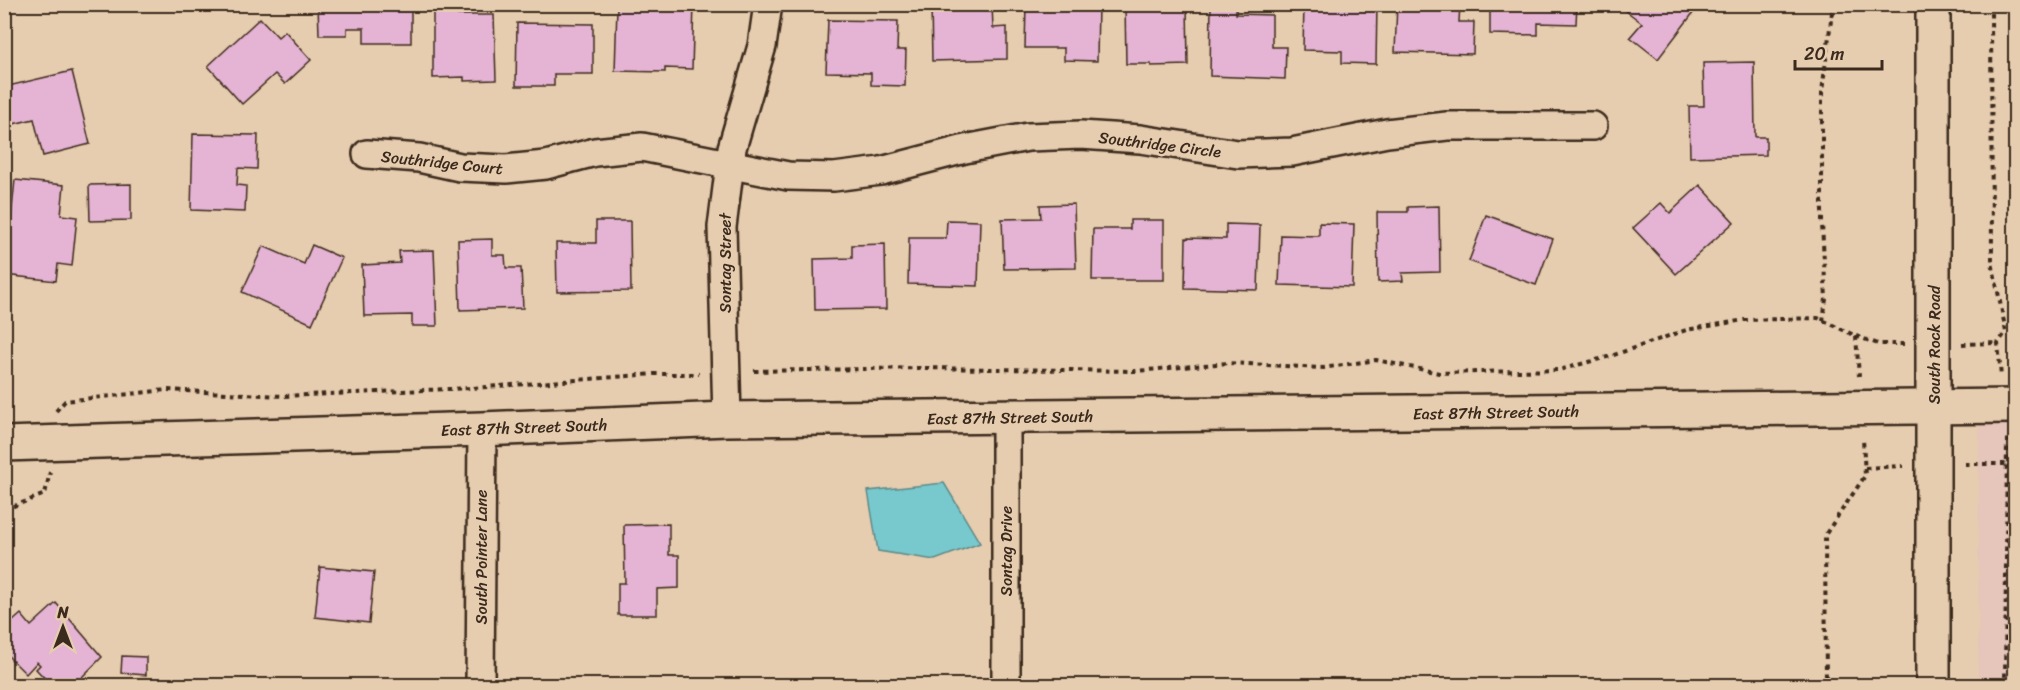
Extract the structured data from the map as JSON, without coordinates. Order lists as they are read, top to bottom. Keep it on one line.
{"streets":{"street":["Southridge Circle","Southridge Court","Sontag Street","South Rock Road","East 87th Street South","Sontag Drive","South Pointer Lane"]},"crossings":[["Southridge Circle","Southridge Court"],["Southridge Circle","Sontag Street"],["Southridge Court","Sontag Street"],["Sontag Street","East 87th Street South"],["South Rock Road","East 87th Street South"],["East 87th Street South","Sontag Drive"],["East 87th Street South","South Pointer Lane"]],"scale_bar":"20 m","north":"top"}
